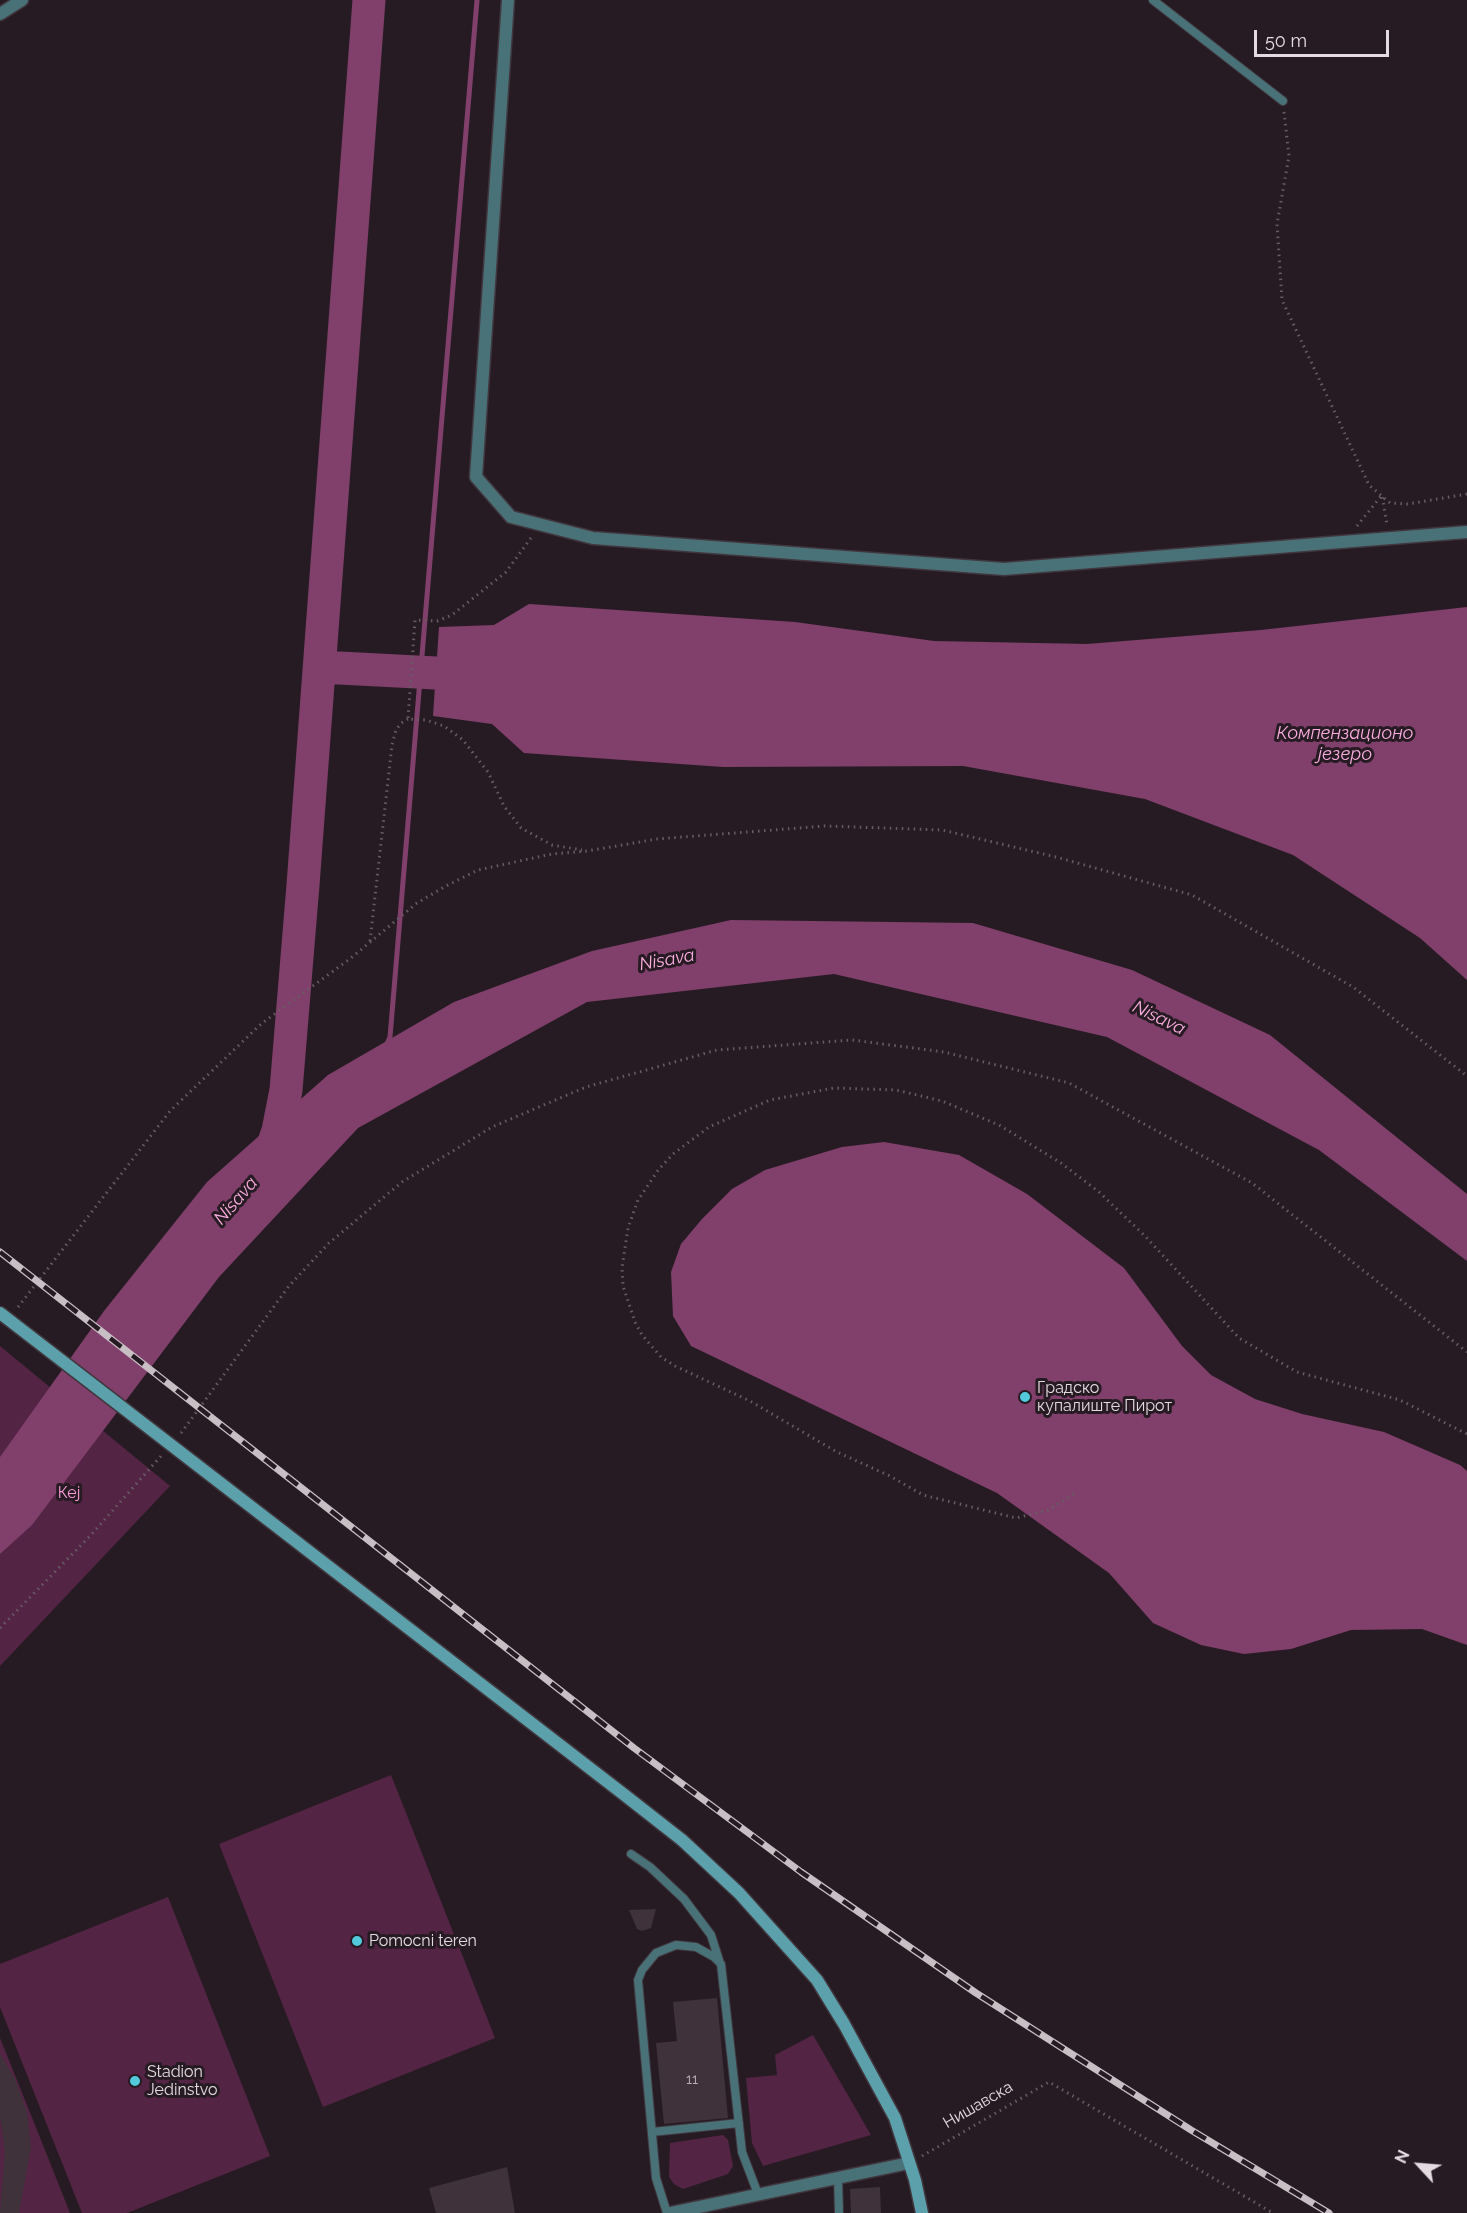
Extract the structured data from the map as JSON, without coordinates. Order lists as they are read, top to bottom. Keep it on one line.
{"streets":{"path":["Нишавска"]},"water":["Компензационо језеро","Nisava"],"parks":["Кеј"],"places":["Градско купалиште Пирот","Pomocni teren","Stadion Jedinstvo"],"house_numbers":["11"],"scale_bar":"50 m","north":"top left"}
